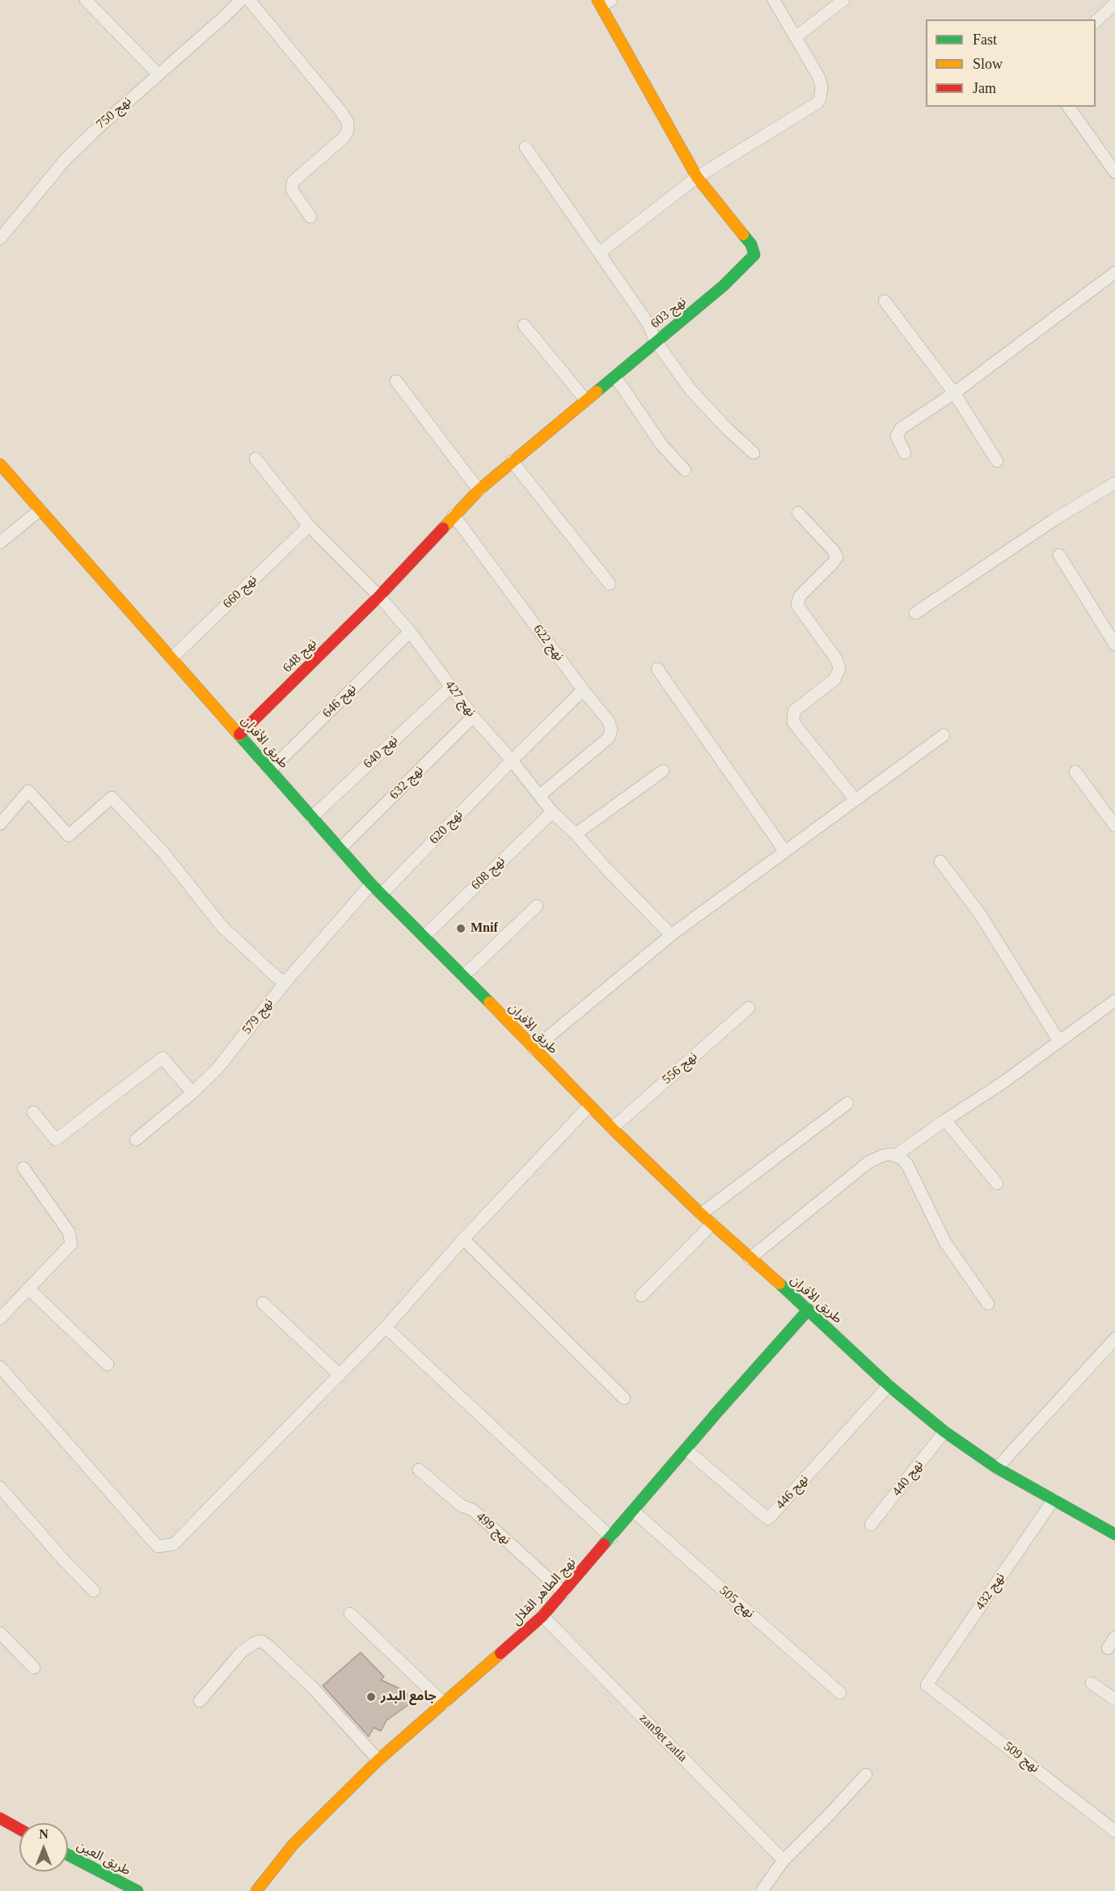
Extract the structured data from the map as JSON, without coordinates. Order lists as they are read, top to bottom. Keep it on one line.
{"streets":{"street":["نهج 750","نهج 603","نهج 660","نهج 622","نهج 648","نهج 427","نهج 646","طريق الأفران","نهج 640","نهج 632","نهج 620","نهج 608","نهج 579","نهج 556","نهج 440","نهج 446","نهج 499","نهج الطاهر القلال","نهج 432","نهج 505","zan9et zatla","نهج 509","طريق العين"]},"crossings":[["نهج 603","نهج 622"],["نهج 603","نهج 648"],["نهج 603","نهج 427"],["نهج 660","نهج 427"],["نهج 660","طريق الأفران"],["نهج 622","نهج 427"],["نهج 648","نهج 427"],["نهج 648","طريق الأفران"],["نهج 427","نهج 646"],["نهج 427","نهج 640"],["نهج 427","نهج 632"],["نهج 427","نهج 620"],["نهج 427","نهج 608"],["نهج 646","طريق الأفران"],["طريق الأفران","نهج 640"],["طريق الأفران","نهج 632"],["طريق الأفران","نهج 620"],["طريق الأفران","نهج 608"],["طريق الأفران","نهج 579"],["طريق الأفران","نهج 556"],["طريق الأفران","نهج 440"],["طريق الأفران","نهج 446"],["طريق الأفران","نهج الطاهر القلال"],["طريق الأفران","نهج 432"],["نهج 446","نهج الطاهر القلال"],["نهج 499","نهج الطاهر القلال"],["نهج الطاهر القلال","نهج 505"],["نهج الطاهر القلال","zan9et zatla"],["نهج 432","نهج 509"]],"places":["Mnif","جامع البدر"],"legend":["Fast","Slow","Jam"],"north":"top"}
